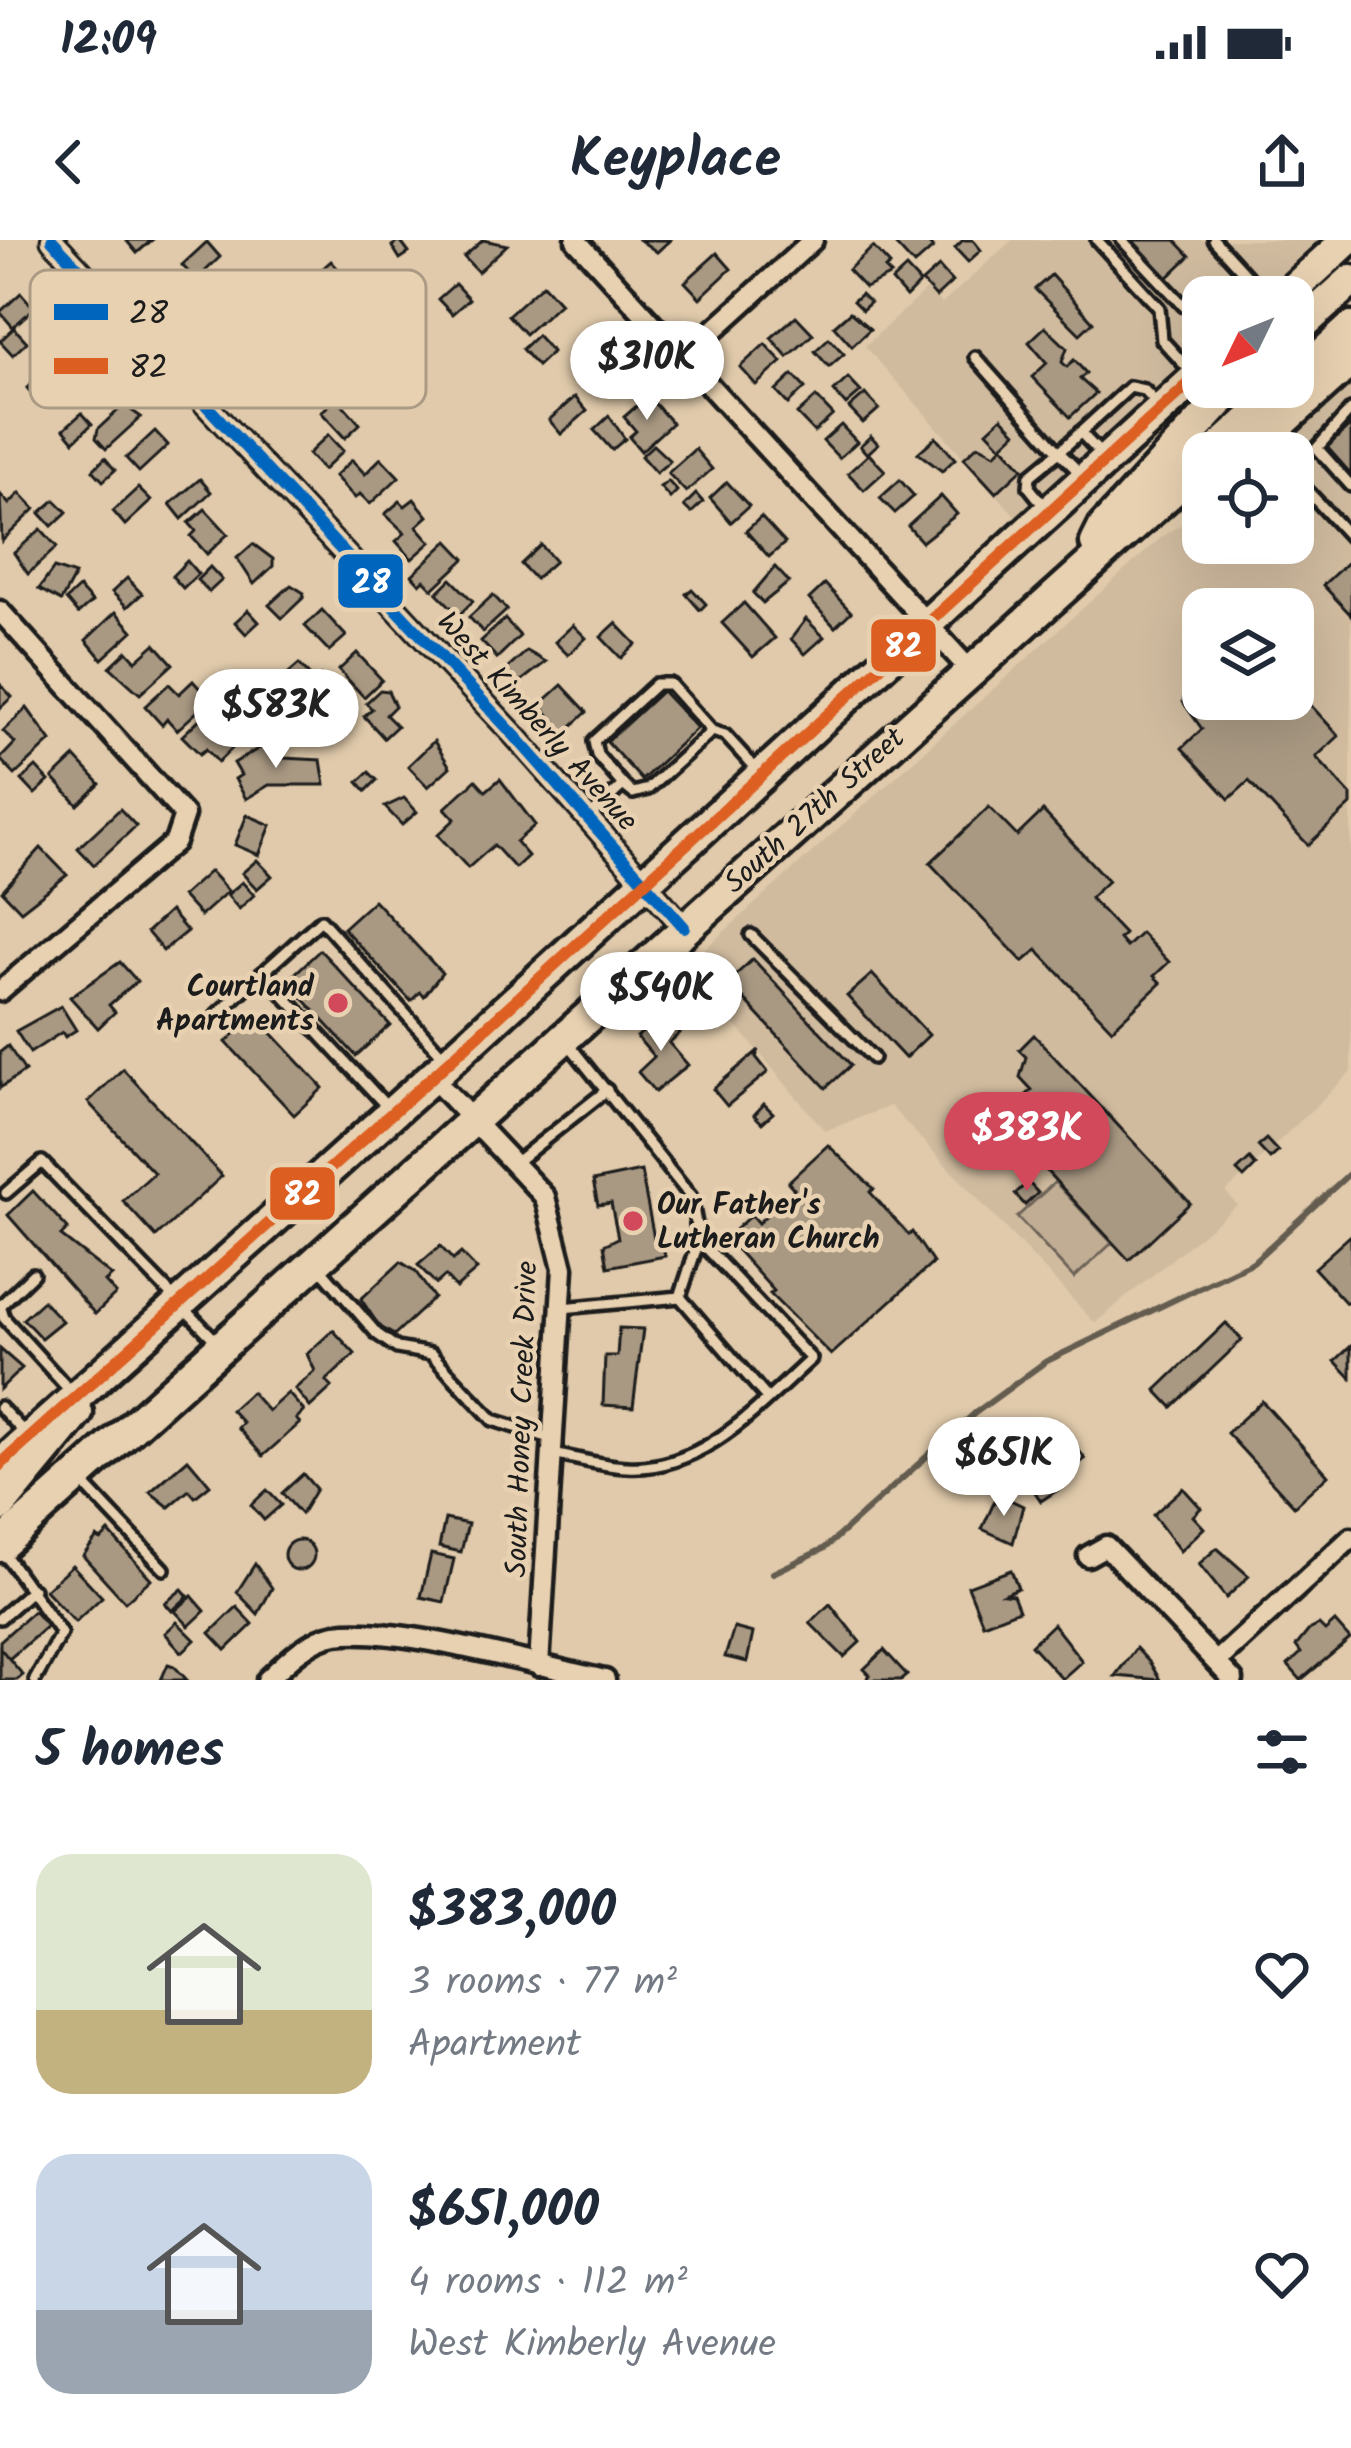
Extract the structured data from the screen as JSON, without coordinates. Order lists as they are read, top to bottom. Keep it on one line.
{"streets":{"main road":["South 27th Street"],"street":["West Kimberly Avenue","South Honey Creek Drive"]},"crossings":[["West Kimberly Avenue","South 27th Street"],["South 27th Street","South Honey Creek Drive"]],"places":["Courtland Apartments","Our Father's Lutheran Church"],"lines":["transit line 28","transit line 82"],"legend":["28","82"],"north":"bottom left","page":{"status":"12:09","header":"Keyplace","price":["$310K","$583K","$540K","$383K","$651K"],"heading":"5 homes","list":[{"name":"$383,000","note":"3 rooms · 77 m² · Apartment"},{"name":"$651,000","note":"4 rooms · 112 m² · West Kimberly Avenue"}]}}
